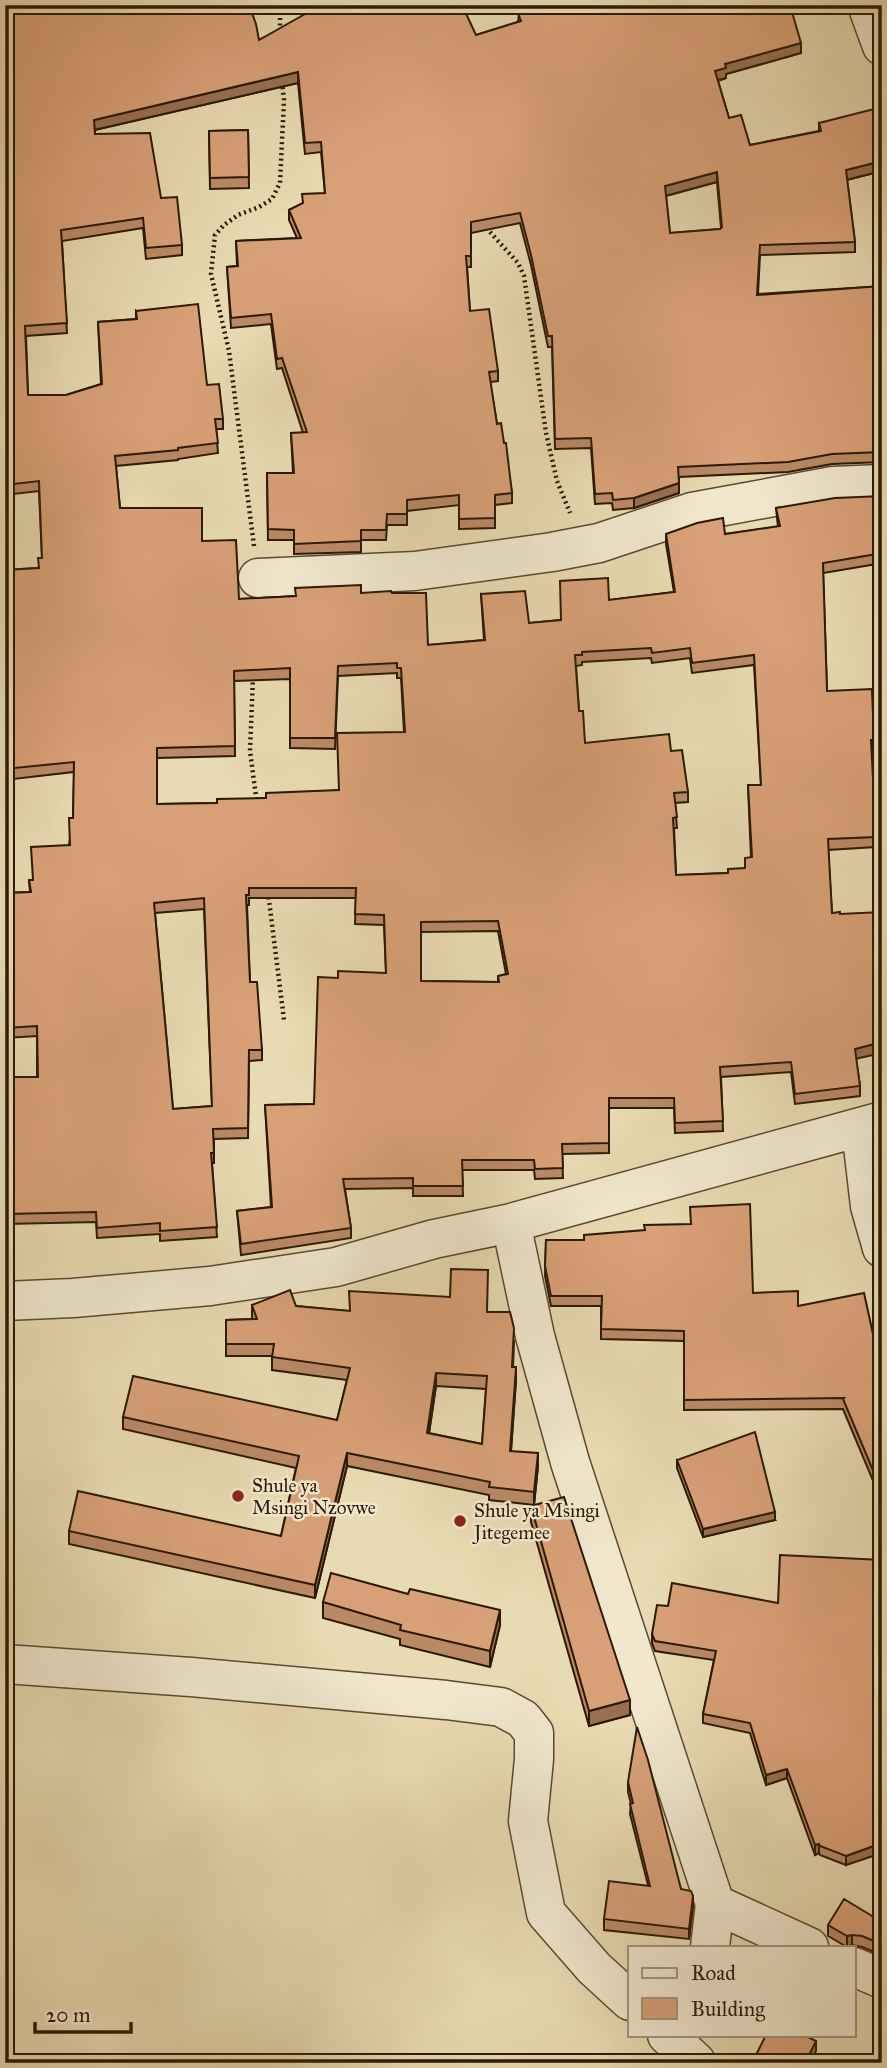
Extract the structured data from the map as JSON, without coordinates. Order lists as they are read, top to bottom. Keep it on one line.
{"places":["Shule ya Msingi Nzovwe","Shule ya Msingi Jitegemee"],"legend":["Road","Building"],"scale_bar":"20 m"}
